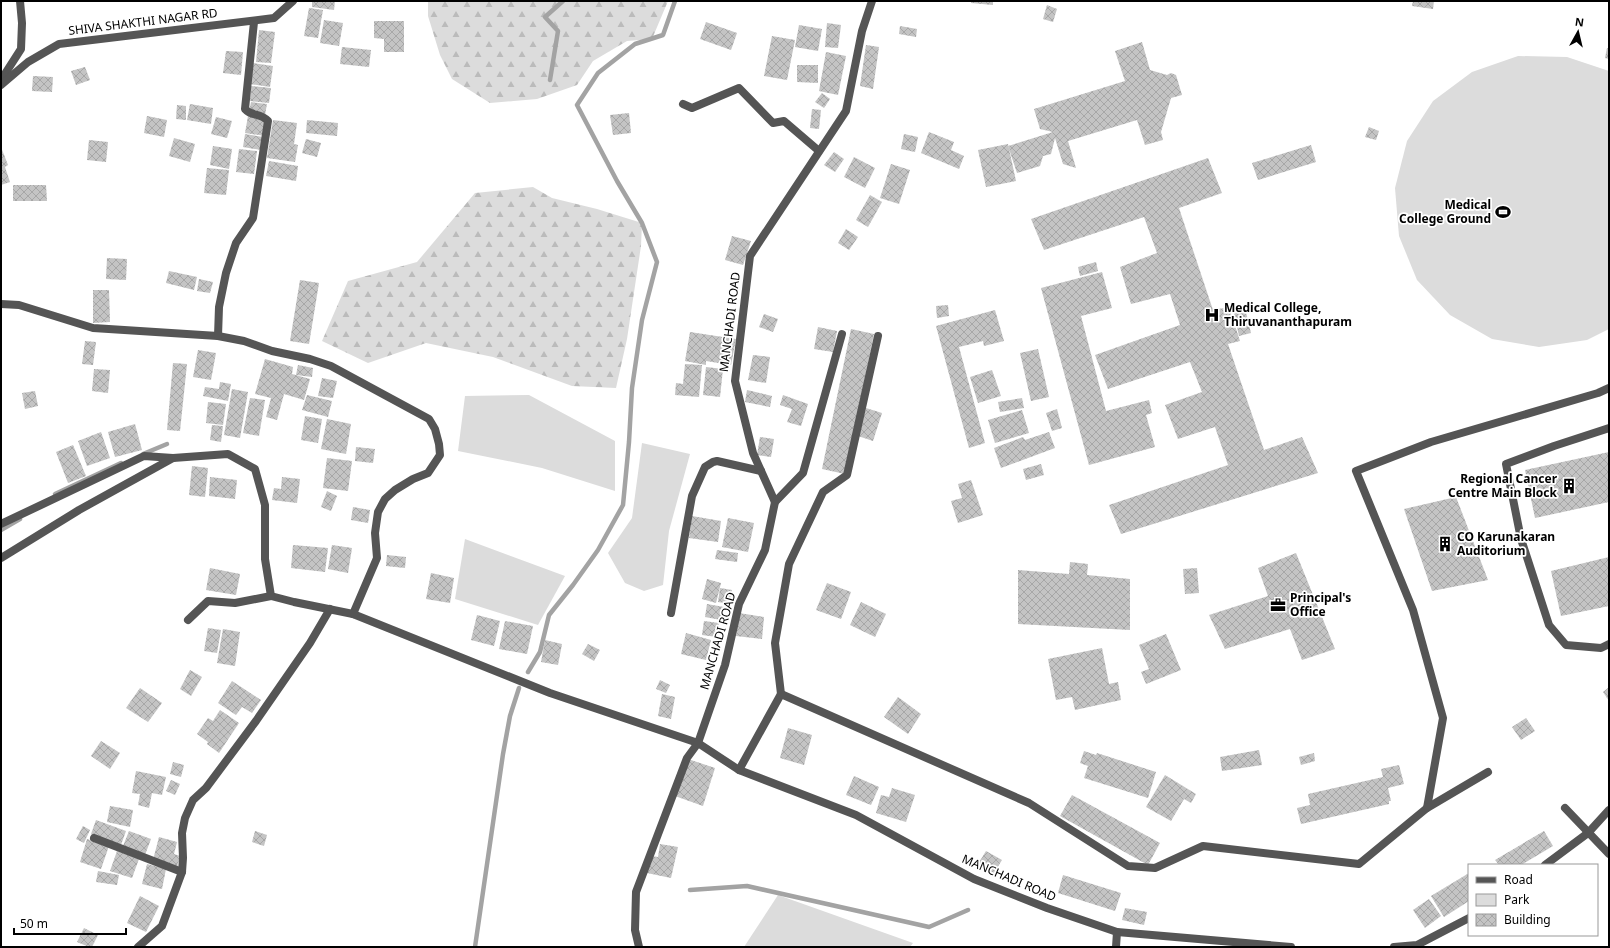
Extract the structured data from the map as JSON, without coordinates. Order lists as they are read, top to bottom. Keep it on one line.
{"streets":{"street":["SHIVA SHAKTHI NAGAR RD","MANCHADI ROAD"]},"places":{"sports":["Medical College Ground"],"hospital":["Medical College, Thiruvananthapuram"],"building":["Regional Cancer Centre Main Block","CO Karunakaran Auditorium"],"office":["Principal's Office"]},"legend":["Road","Park","Building"],"scale_bar":"50 m","north":"top"}
